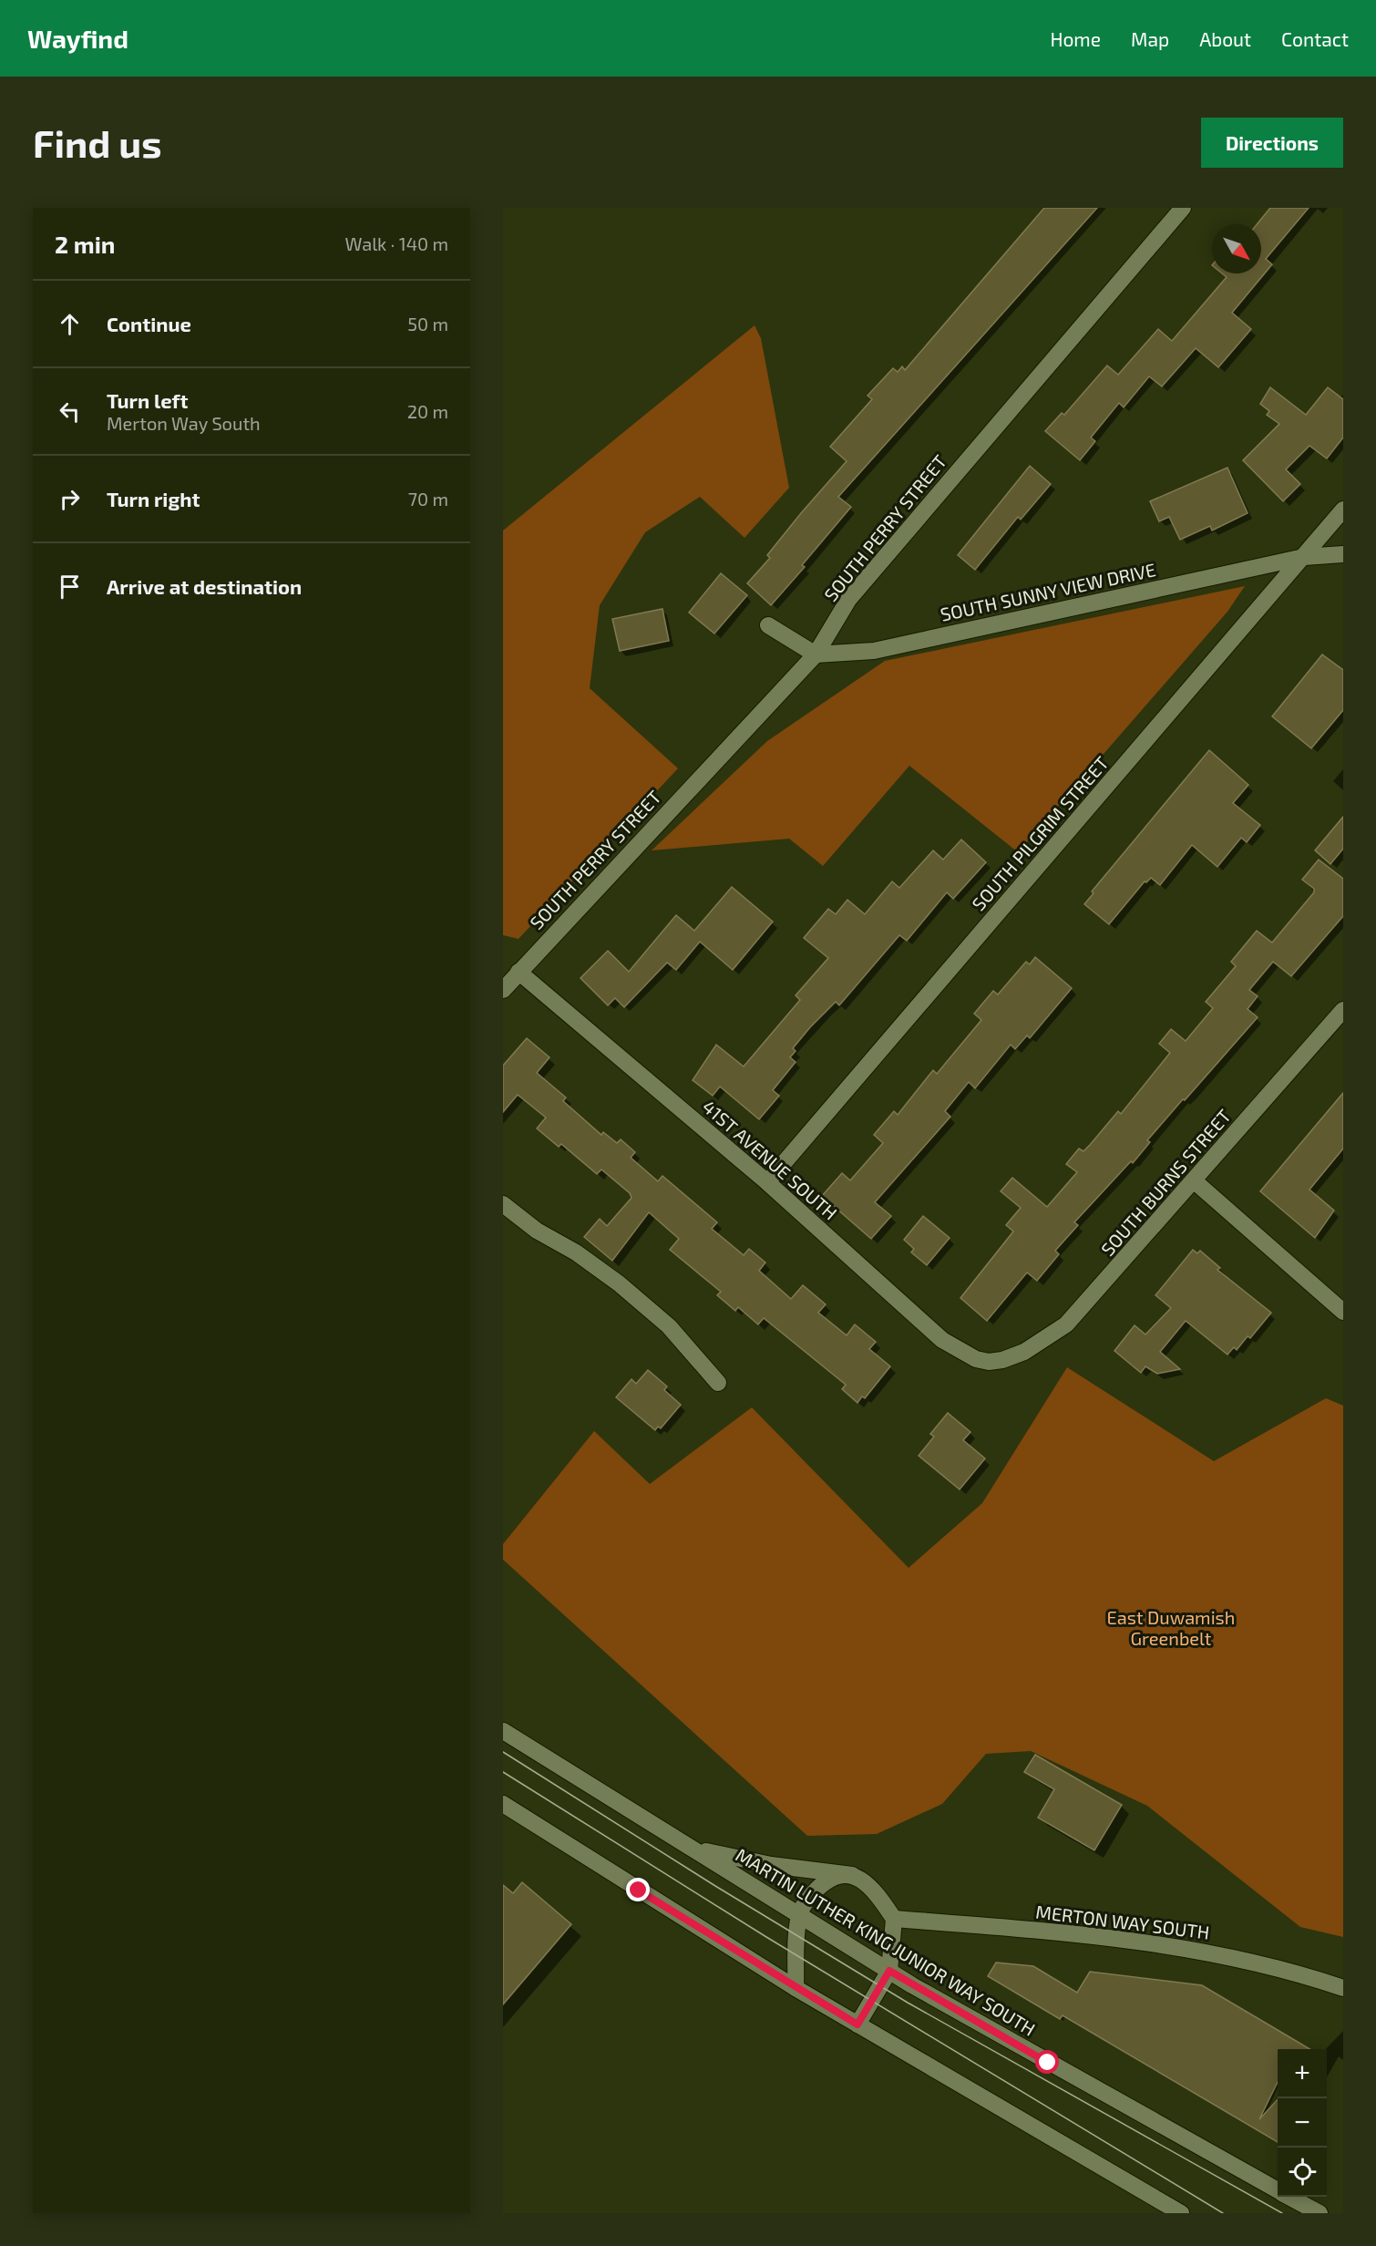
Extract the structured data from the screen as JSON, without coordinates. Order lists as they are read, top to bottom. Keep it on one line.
{"streets":{"street":["SOUTH PERRY STREET","SOUTH SUNNY VIEW DRIVE","SOUTH PILGRIM STREET","41ST AVENUE SOUTH","SOUTH BURNS STREET","MERTON WAY SOUTH","MARTIN LUTHER KING JUNIOR WAY SOUTH"]},"crossings":[["SOUTH PERRY STREET","SOUTH SUNNY VIEW DRIVE"],["SOUTH PERRY STREET","41ST AVENUE SOUTH"],["SOUTH SUNNY VIEW DRIVE","SOUTH PILGRIM STREET"],["SOUTH PILGRIM STREET","41ST AVENUE SOUTH"],["41ST AVENUE SOUTH","SOUTH BURNS STREET"]],"parks":["East Duwamish Greenbelt"],"north":"bottom right","page":{"header":"Wayfind","nav":["Home","Map","About","Contact"],"buttons":"Directions","title":"Find us","heading":["2 min","Walk · 140 m"],"list":[["Continue","50 m"],["Turn left","Merton Way South","20 m"],["Turn right","70 m"],"Arrive at destination"],"map_buttons":["+","−"]}}
